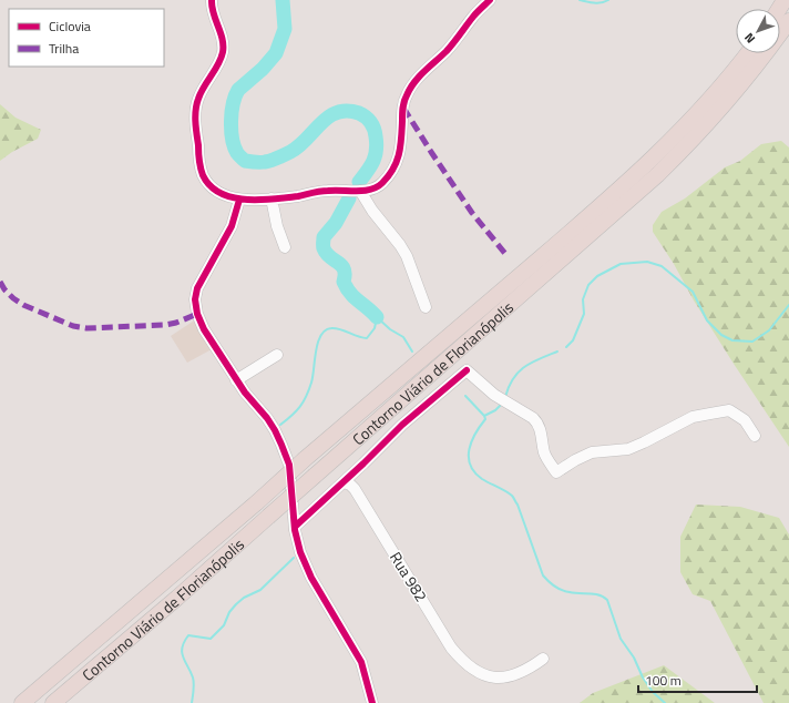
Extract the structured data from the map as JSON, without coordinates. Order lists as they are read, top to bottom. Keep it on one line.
{"streets":{"highway":["Contorno Viário de Florianópolis"],"street":["Rua 982"]},"legend":["Ciclovia","Trilha"],"scale_bar":"100 m","north":"bottom left"}
